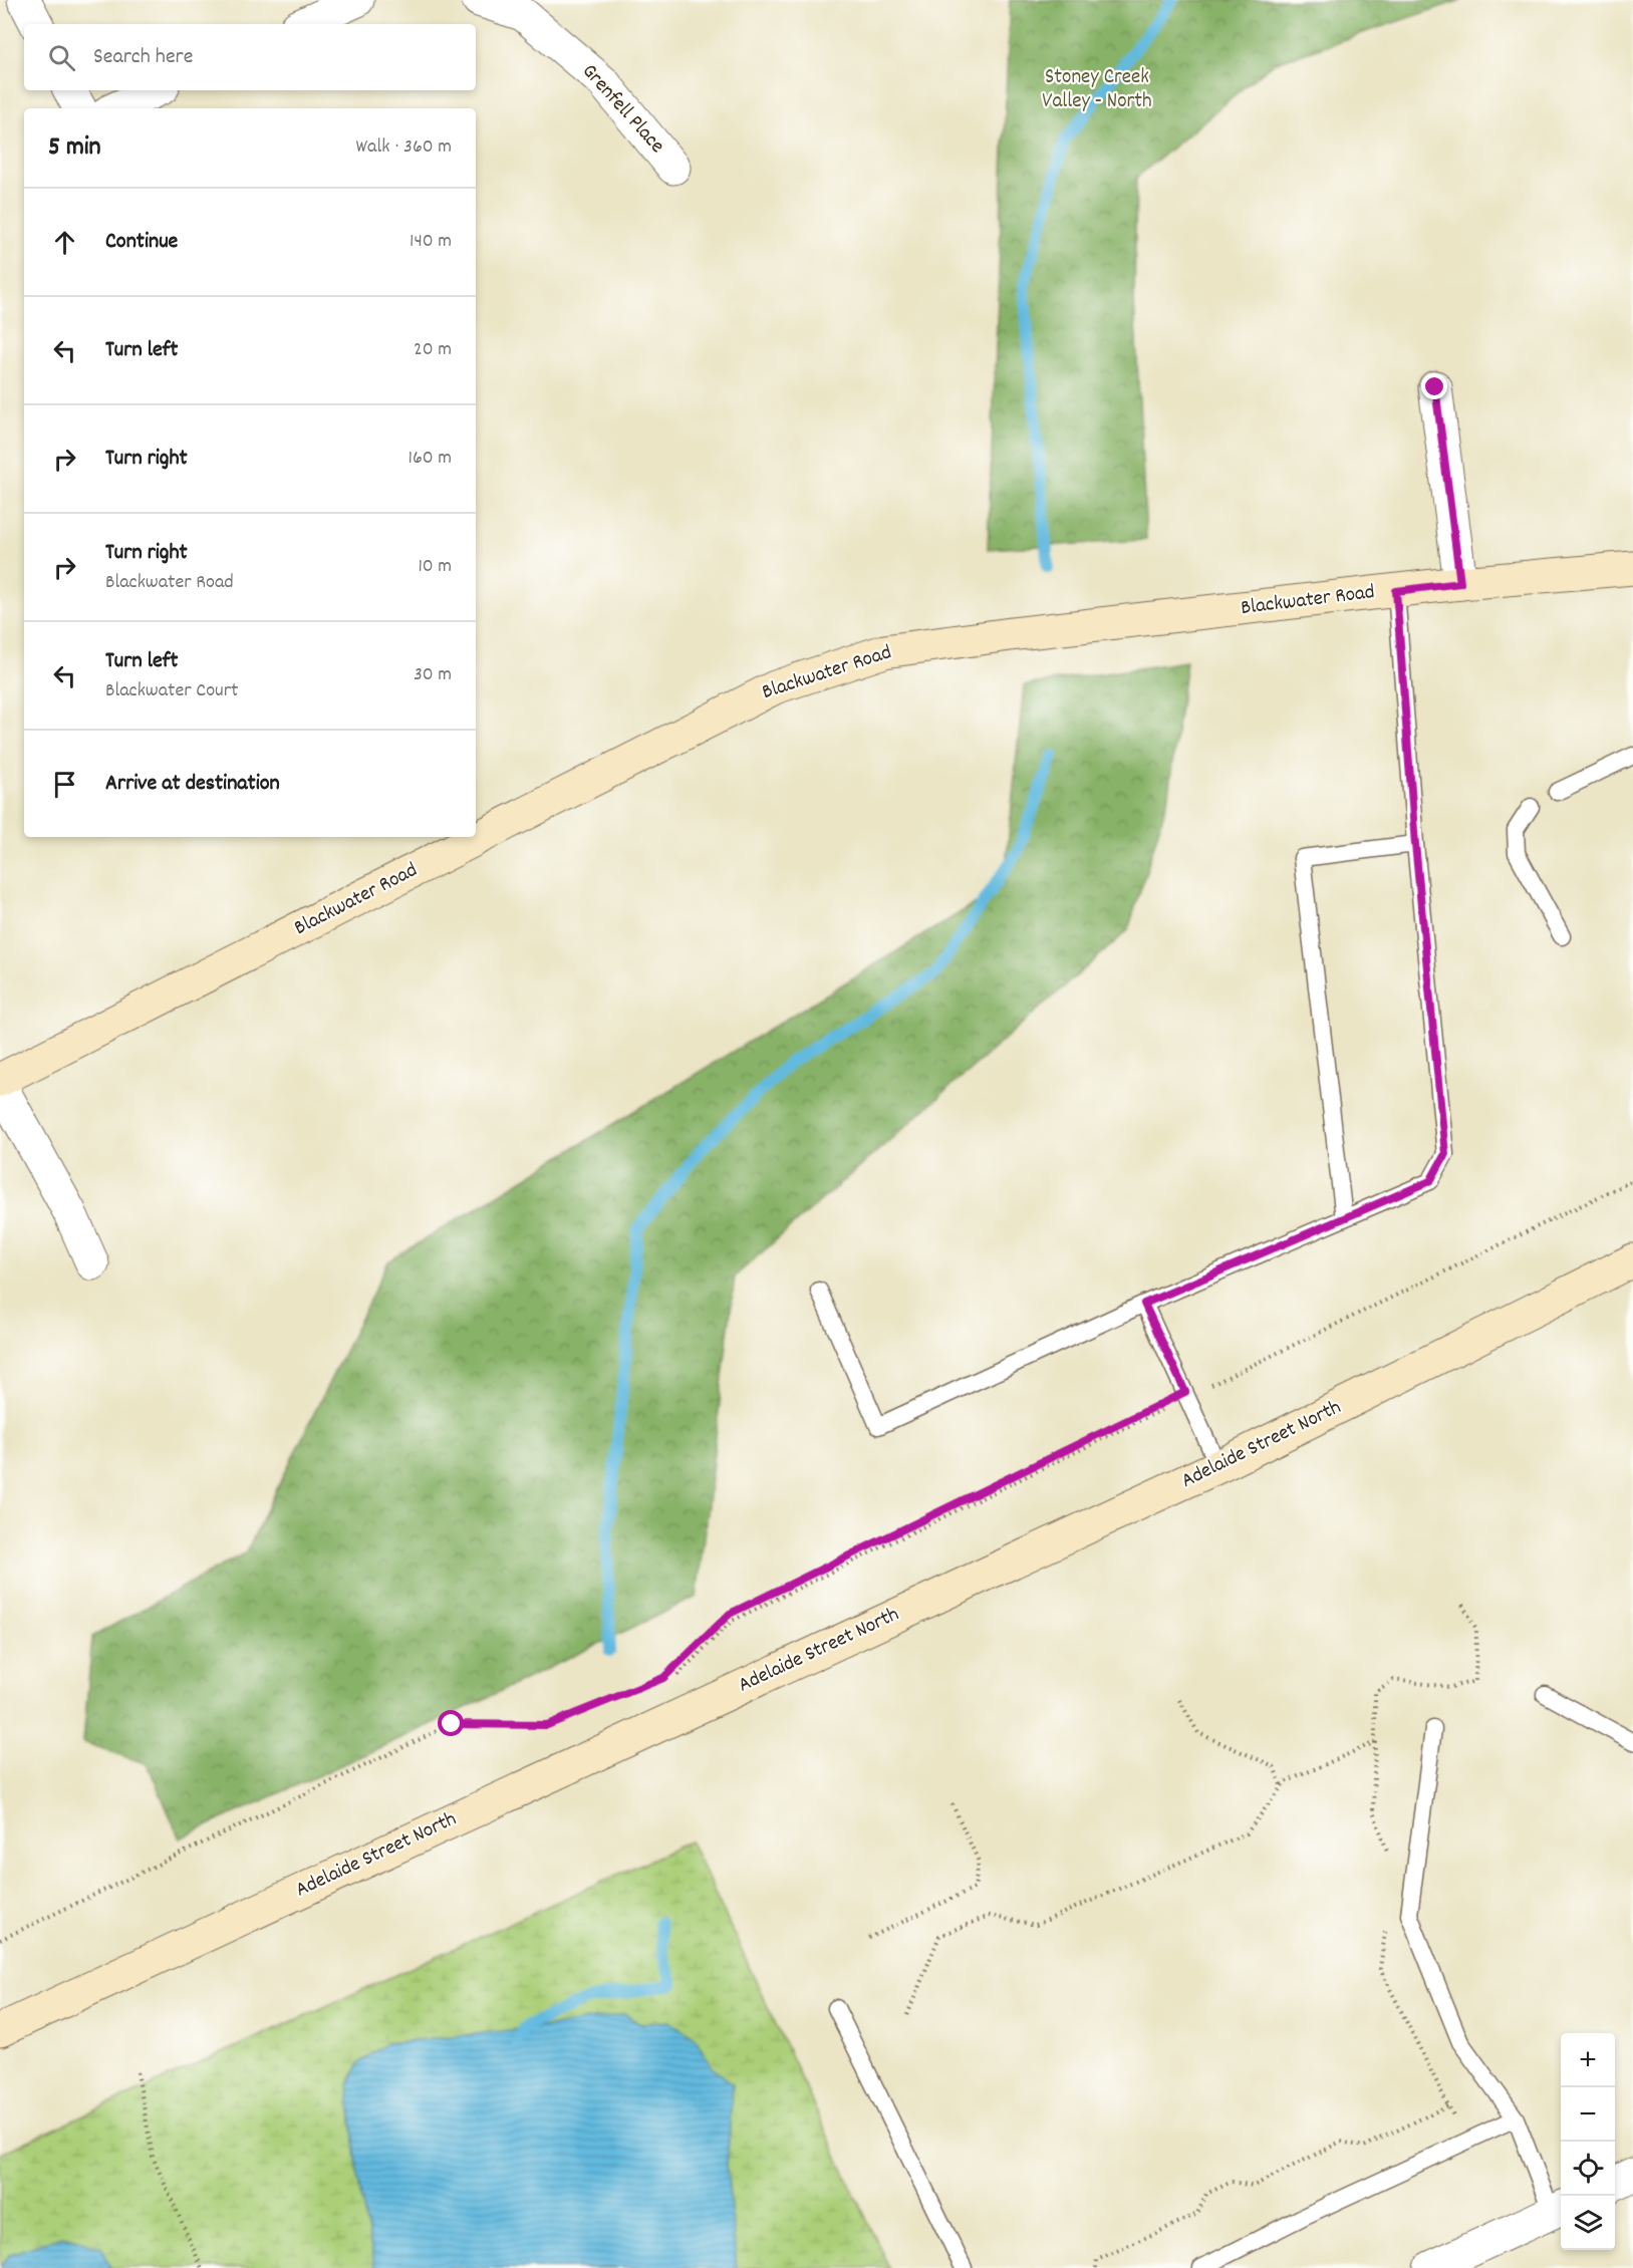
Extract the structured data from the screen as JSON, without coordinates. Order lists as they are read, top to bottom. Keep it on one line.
{"streets":{"main road":["Blackwater Road","Adelaide Street North"],"street":["Grenfell Place"]},"parks":["Stoney Creek Valley - North"],"page":{"search":"Search here","heading":["5 min","Walk · 360 m"],"list":[["Continue","140 m"],["Turn left","20 m"],["Turn right","160 m"],["Turn right","Blackwater Road","10 m"],["Turn left","Blackwater Court","30 m"],"Arrive at destination"],"map_buttons":["+","−"]}}
